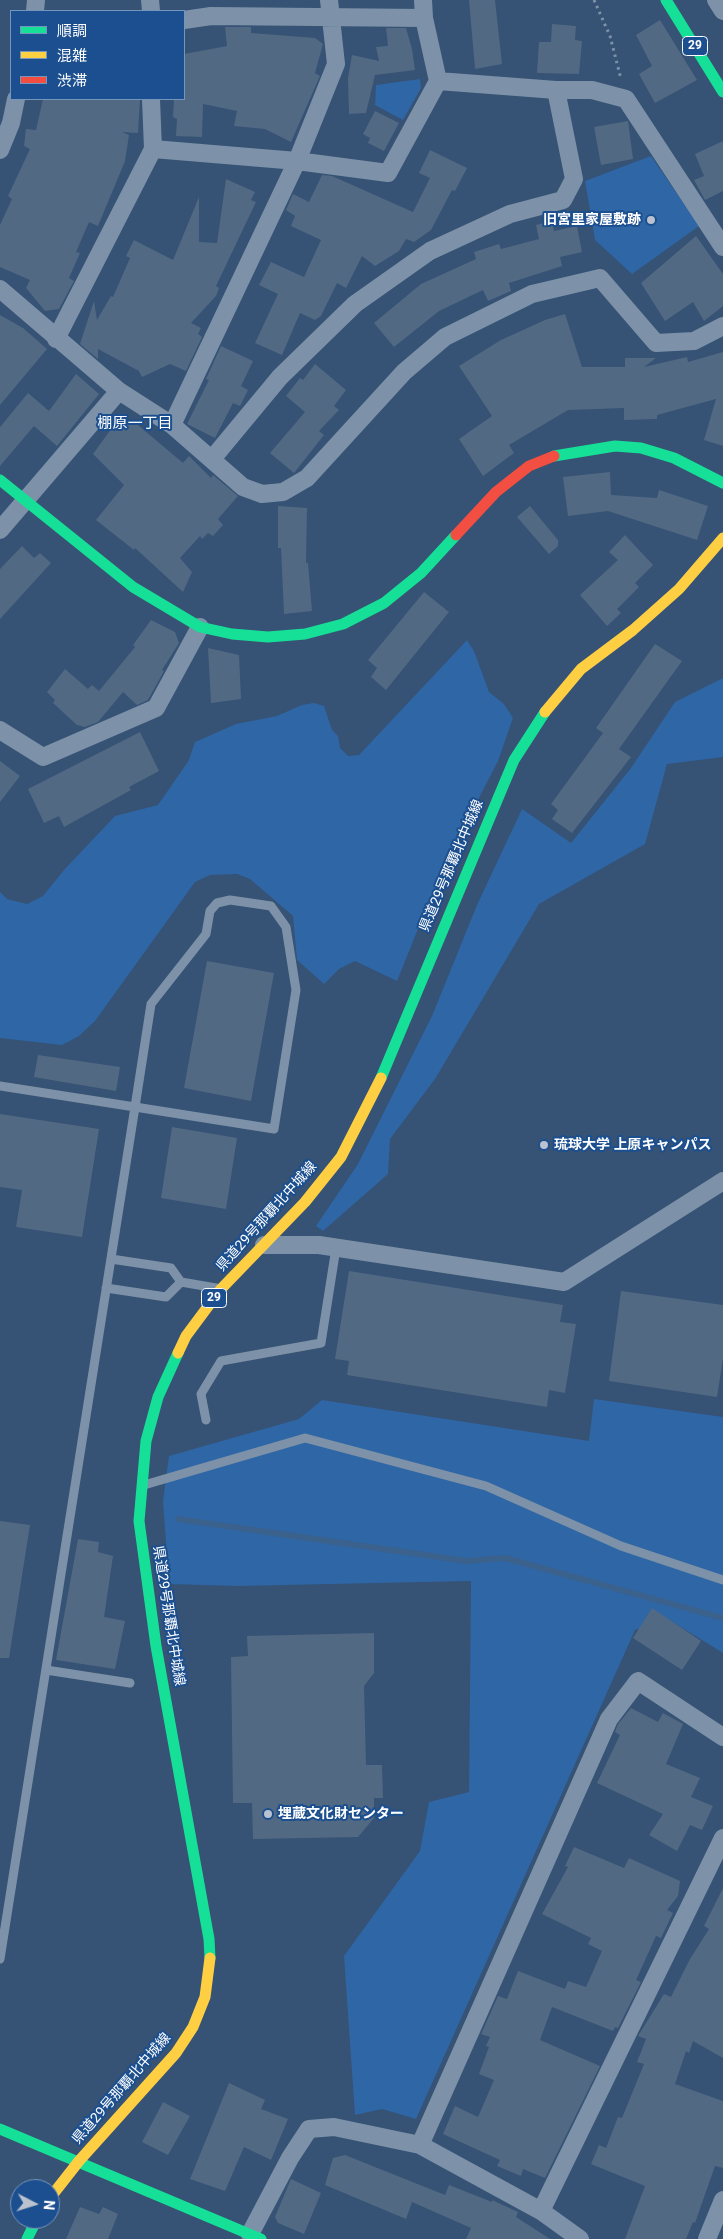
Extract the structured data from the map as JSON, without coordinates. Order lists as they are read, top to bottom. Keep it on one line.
{"streets":{"main road":["29","県道29号那覇北中城線"]},"districts":["棚原一丁目"],"places":["旧宮里家屋敷跡","琉球大学 上原キャンパス","埋蔵文化財センター"],"legend":["順調","混雑","渋滞"],"north":"right"}
